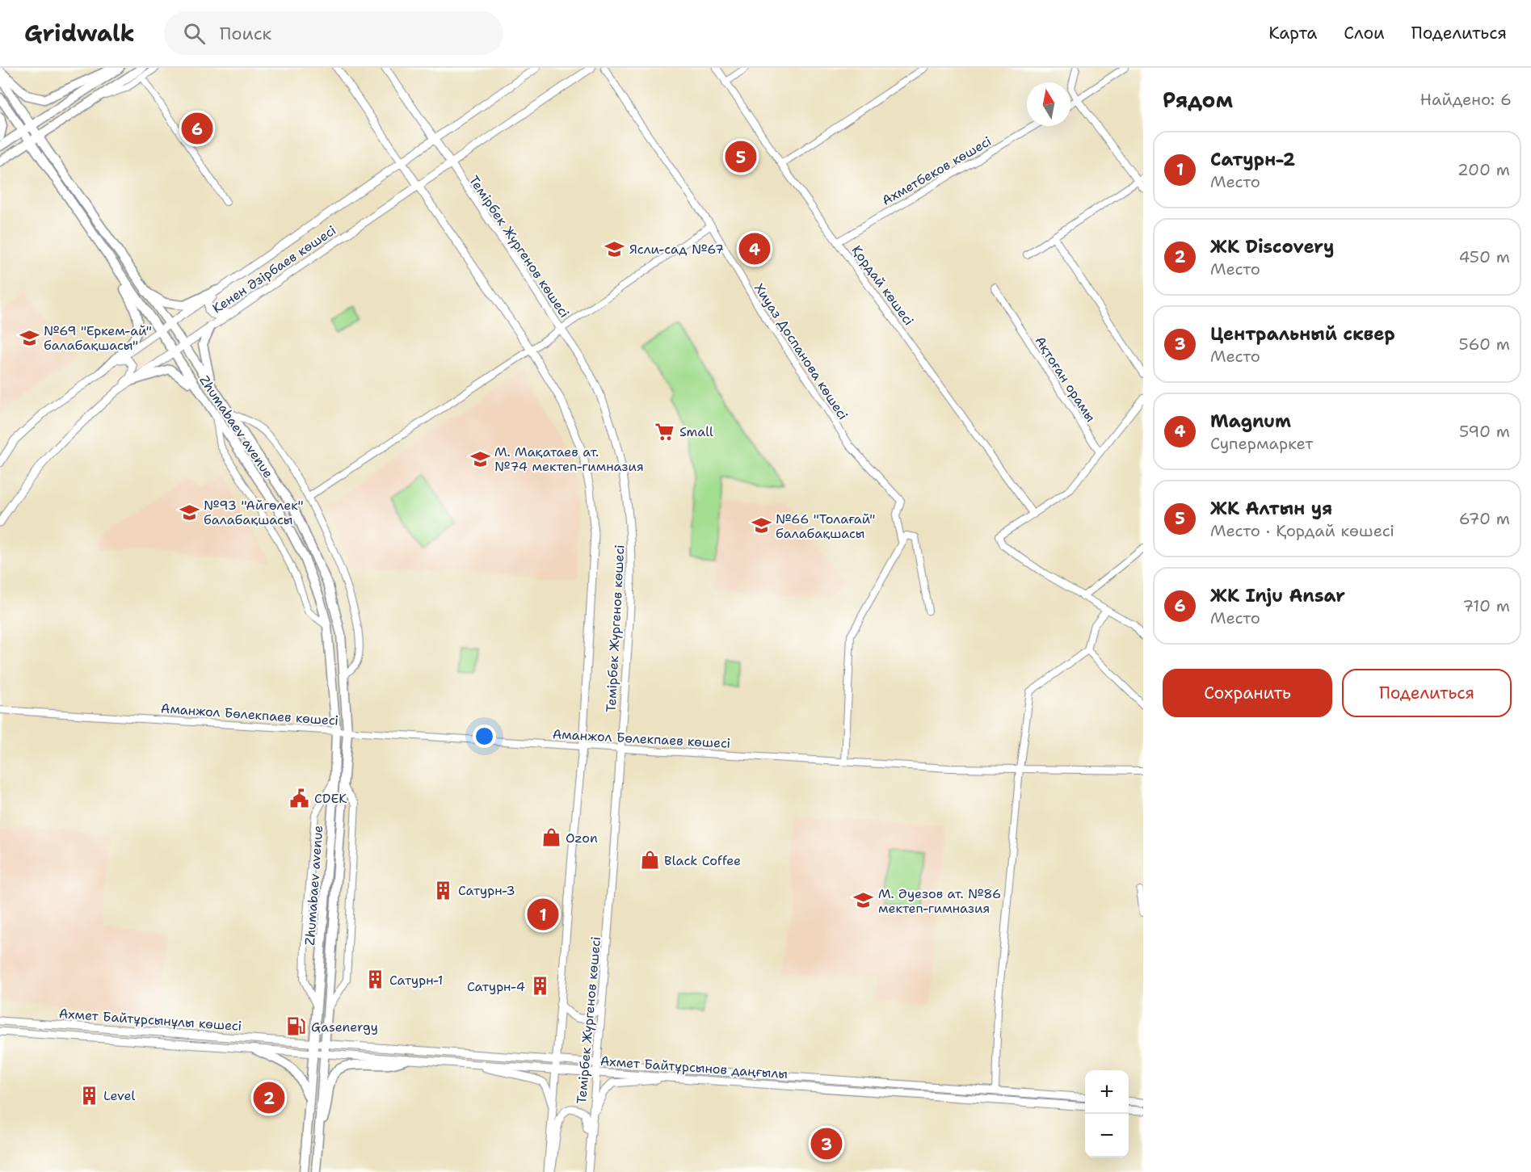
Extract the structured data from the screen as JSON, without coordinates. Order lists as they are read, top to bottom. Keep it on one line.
{"streets":{"main road":["Zhumabaev avenue"],"street":["Ахметбеков көшесі","Темірбек Жүргенов көшесі","Кенен Әзірбаев көшесі","Қордай көшесі","Хиуаз Доспанова көшесі","Ақтоған орамы","Аманжол Бөлекпаев көшесі","Ахмет Байтұрсынұлы көшесі","Ахмет Байтұрсынов даңғылы"]},"crossings":[["Ахметбеков көшесі","Қордай көшесі"],["Темірбек Жүргенов көшесі","Кенен Әзірбаев көшесі"],["Темірбек Жүргенов көшесі","Аманжол Бөлекпаев көшесі"],["Темірбек Жүргенов көшесі","Ахмет Байтұрсынов даңғылы"],["Кенен Әзірбаев көшесі","Zhumabaev avenue"],["Zhumabaev avenue","Аманжол Бөлекпаев көшесі"],["Zhumabaev avenue","Ахмет Байтұрсынов даңғылы"],["Ахмет Байтұрсынұлы көшесі","Ахмет Байтұрсынов даңғылы"]],"places":{"school or university":["Ясли-сад №67","№69 \"Еркем-ай\" балабақшасы\"","М. Мақатаев ат. №74 мектеп-гимназия","№93 \"Айгөлек\" балабақшасы","№66 \"Толағай\" балабақшасы","М. Әуезов ат. №86 мектеп-гимназия"],"supermarket":["Small"],"public building":["CDEK"],"shop":["Ozon","Black Coffee"],"building":["Сатурн-3","Сатурн-1","Сатурн-4","Level"],"fuel station":["Gasenergy"]},"north":"top","page":{"header":"Gridwalk","search":"Поиск","nav":["Карта","Слои","Поделиться"],"heading":["Рядом","Найдено: 6"],"pins":["6","5","4","1","2","3"],"list":[{"mark":"1","name":"Сатурн-2","note":"Место","value":"200 m"},{"mark":"2","name":"ЖК Discovery","note":"Место","value":"450 m"},{"mark":"3","name":"Центральный сквер","note":"Место","value":"560 m"},{"mark":"4","name":"Magnum","note":"Супермаркет","value":"590 m"},{"mark":"5","name":"ЖК Алтын уя","note":"Место · Қордай көшесі","value":"670 m"},{"mark":"6","name":"ЖК Inju Ansar","note":"Место","value":"710 m"}],"buttons":["Сохранить","Поделиться"],"map_buttons":["+","−"]}}
